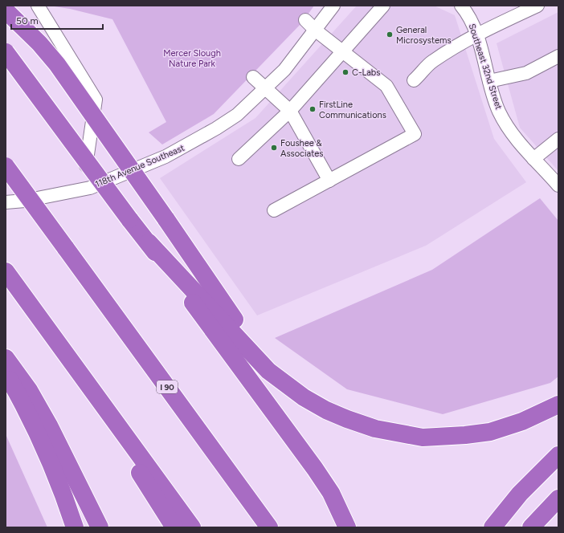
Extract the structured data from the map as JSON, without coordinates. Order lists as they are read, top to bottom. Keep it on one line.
{"streets":{"highway":["I 90"],"street":["Southeast 32nd Street","118th Avenue Southeast"]},"parks":["Mercer Slough Nature Park"],"places":["General Microsystems","C-Labs","FirstLine Communications","Foushee & Associates"],"scale_bar":"50 m"}
